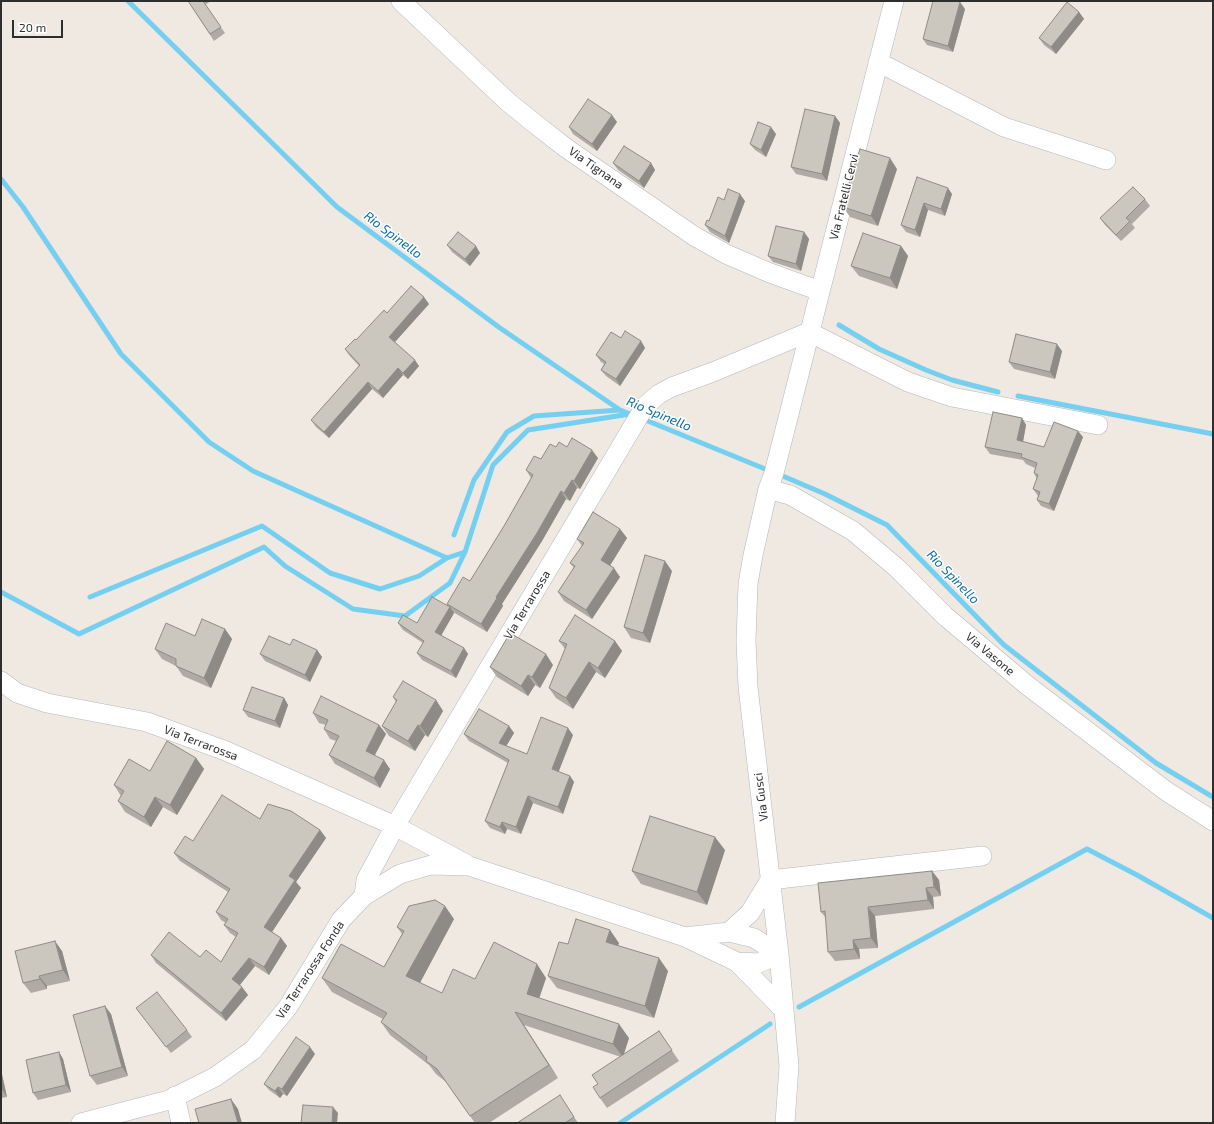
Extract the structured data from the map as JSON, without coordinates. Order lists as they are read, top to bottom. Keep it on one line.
{"streets":{"street":["Via Tignana","Via Fratelli Cervi","Via Terrarossa","Via Vasone","Via Gusci","Via Terrarossa Fonda"]},"crossings":[["Via Tignana","Via Fratelli Cervi"],["Via Fratelli Cervi","Via Terrarossa"],["Via Fratelli Cervi","Via Vasone"],["Via Fratelli Cervi","Via Gusci"],["Via Terrarossa","Via Terrarossa Fonda"],["Via Vasone","Via Gusci"]],"water":["Rio Spinello"],"scale_bar":"20 m"}
